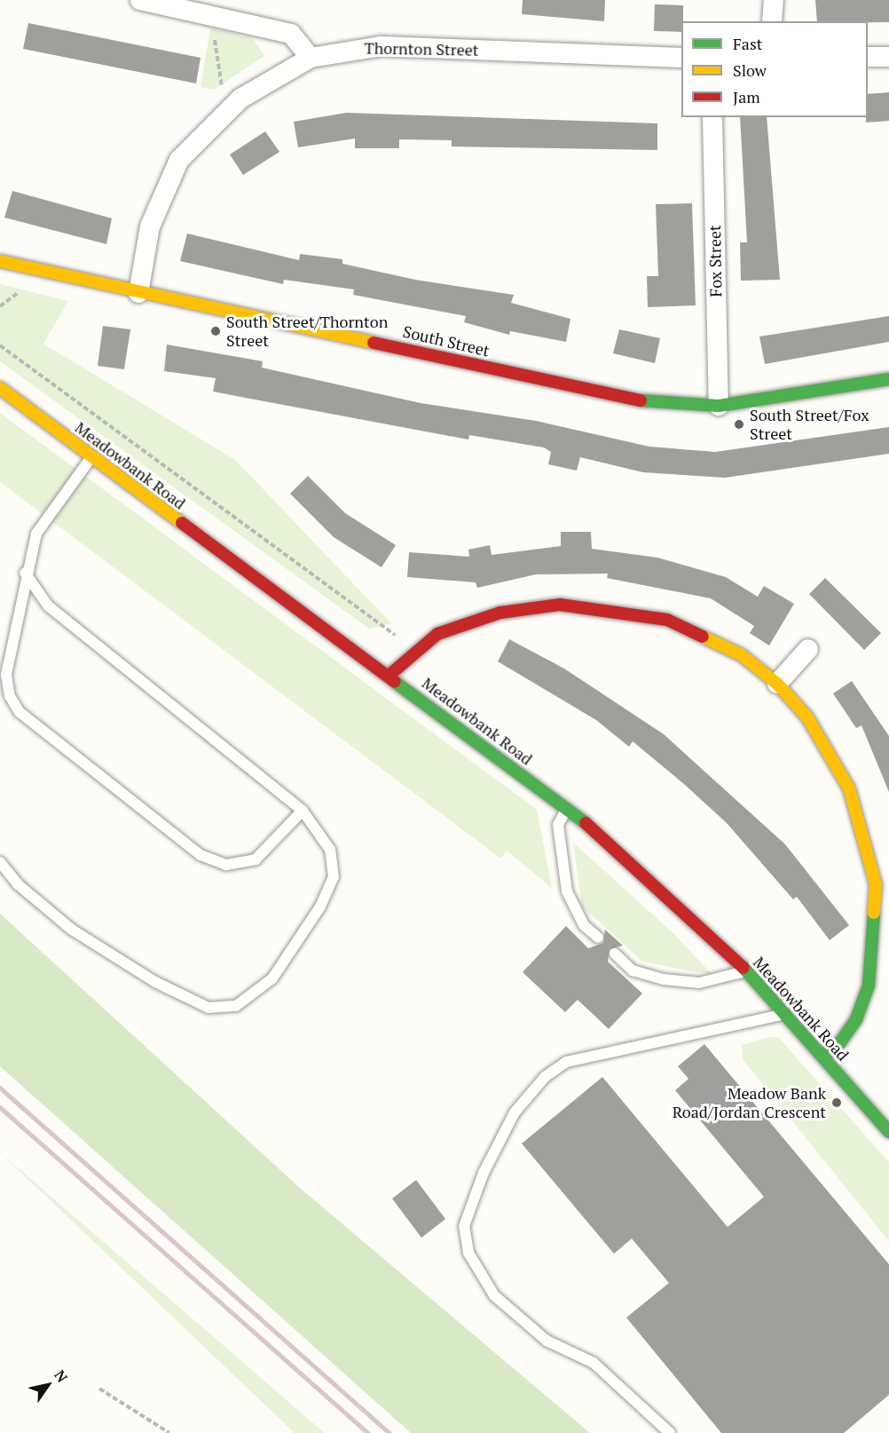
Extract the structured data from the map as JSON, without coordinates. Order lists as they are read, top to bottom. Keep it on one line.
{"streets":{"street":["Thornton Street","Fox Street","South Street","Meadowbank Road"]},"crossings":[["Thornton Street","South Street"],["Fox Street","South Street"]],"places":["South Street/Thornton Street","South Street/Fox Street","Meadow Bank Road/Jordan Crescent"],"legend":["Fast","Slow","Jam"],"north":"top right"}
